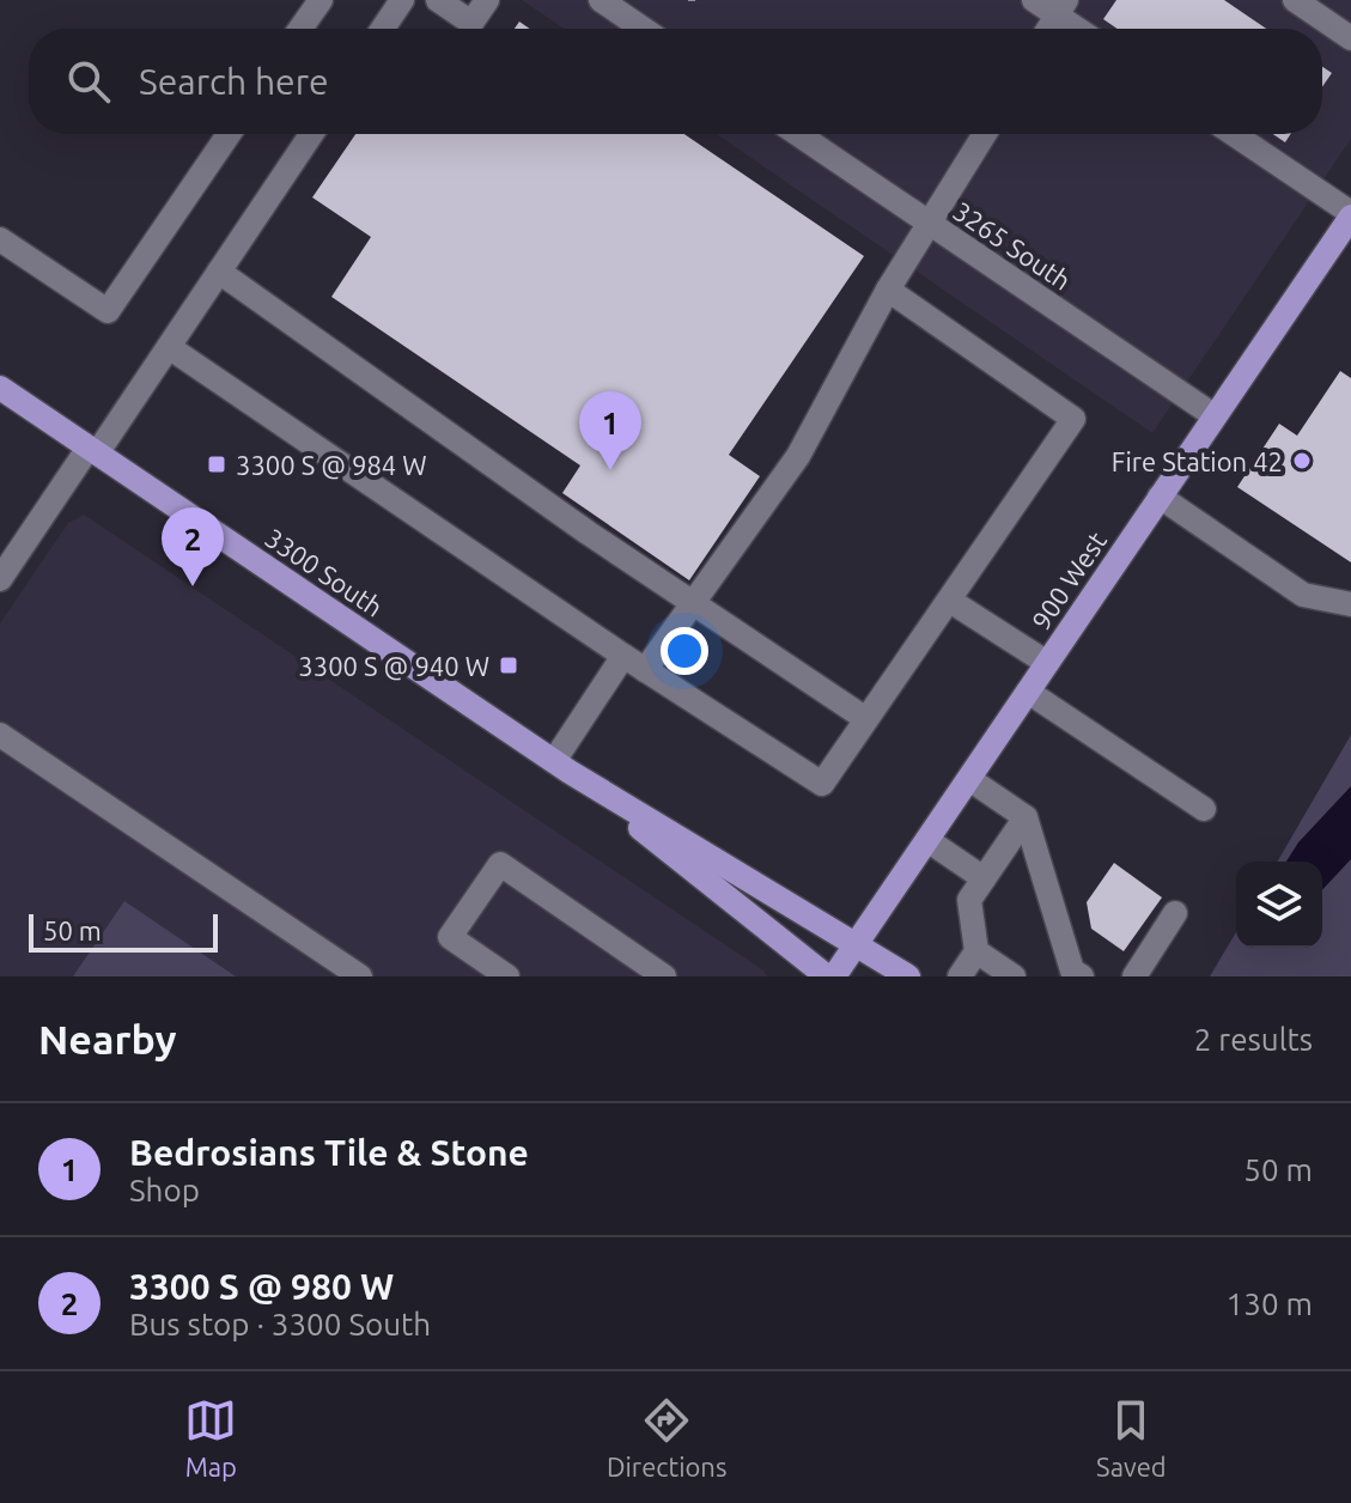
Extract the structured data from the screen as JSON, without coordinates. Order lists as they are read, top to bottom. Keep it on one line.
{"streets":{"main road":["3300 South","900 West"],"street":["3265 South"]},"crossings":[["3265 South","900 West"],["3300 South","900 West"]],"places":{"other":["Fire Station 42"],"transit":["3300 S @ 984 W","3300 S @ 940 W"]},"scale_bar":"50 m","page":{"search":"Search here","pins":["1","2"],"scale":"50 m","heading":["Nearby","2 results"],"list":[{"mark":"1","name":"Bedrosians Tile & Stone","note":"Shop","value":"50 m"},{"mark":"2","name":"3300 S @ 980 W","note":"Bus stop · 3300 South","value":"130 m"}],"nav":["Map","Directions","Saved"]}}
